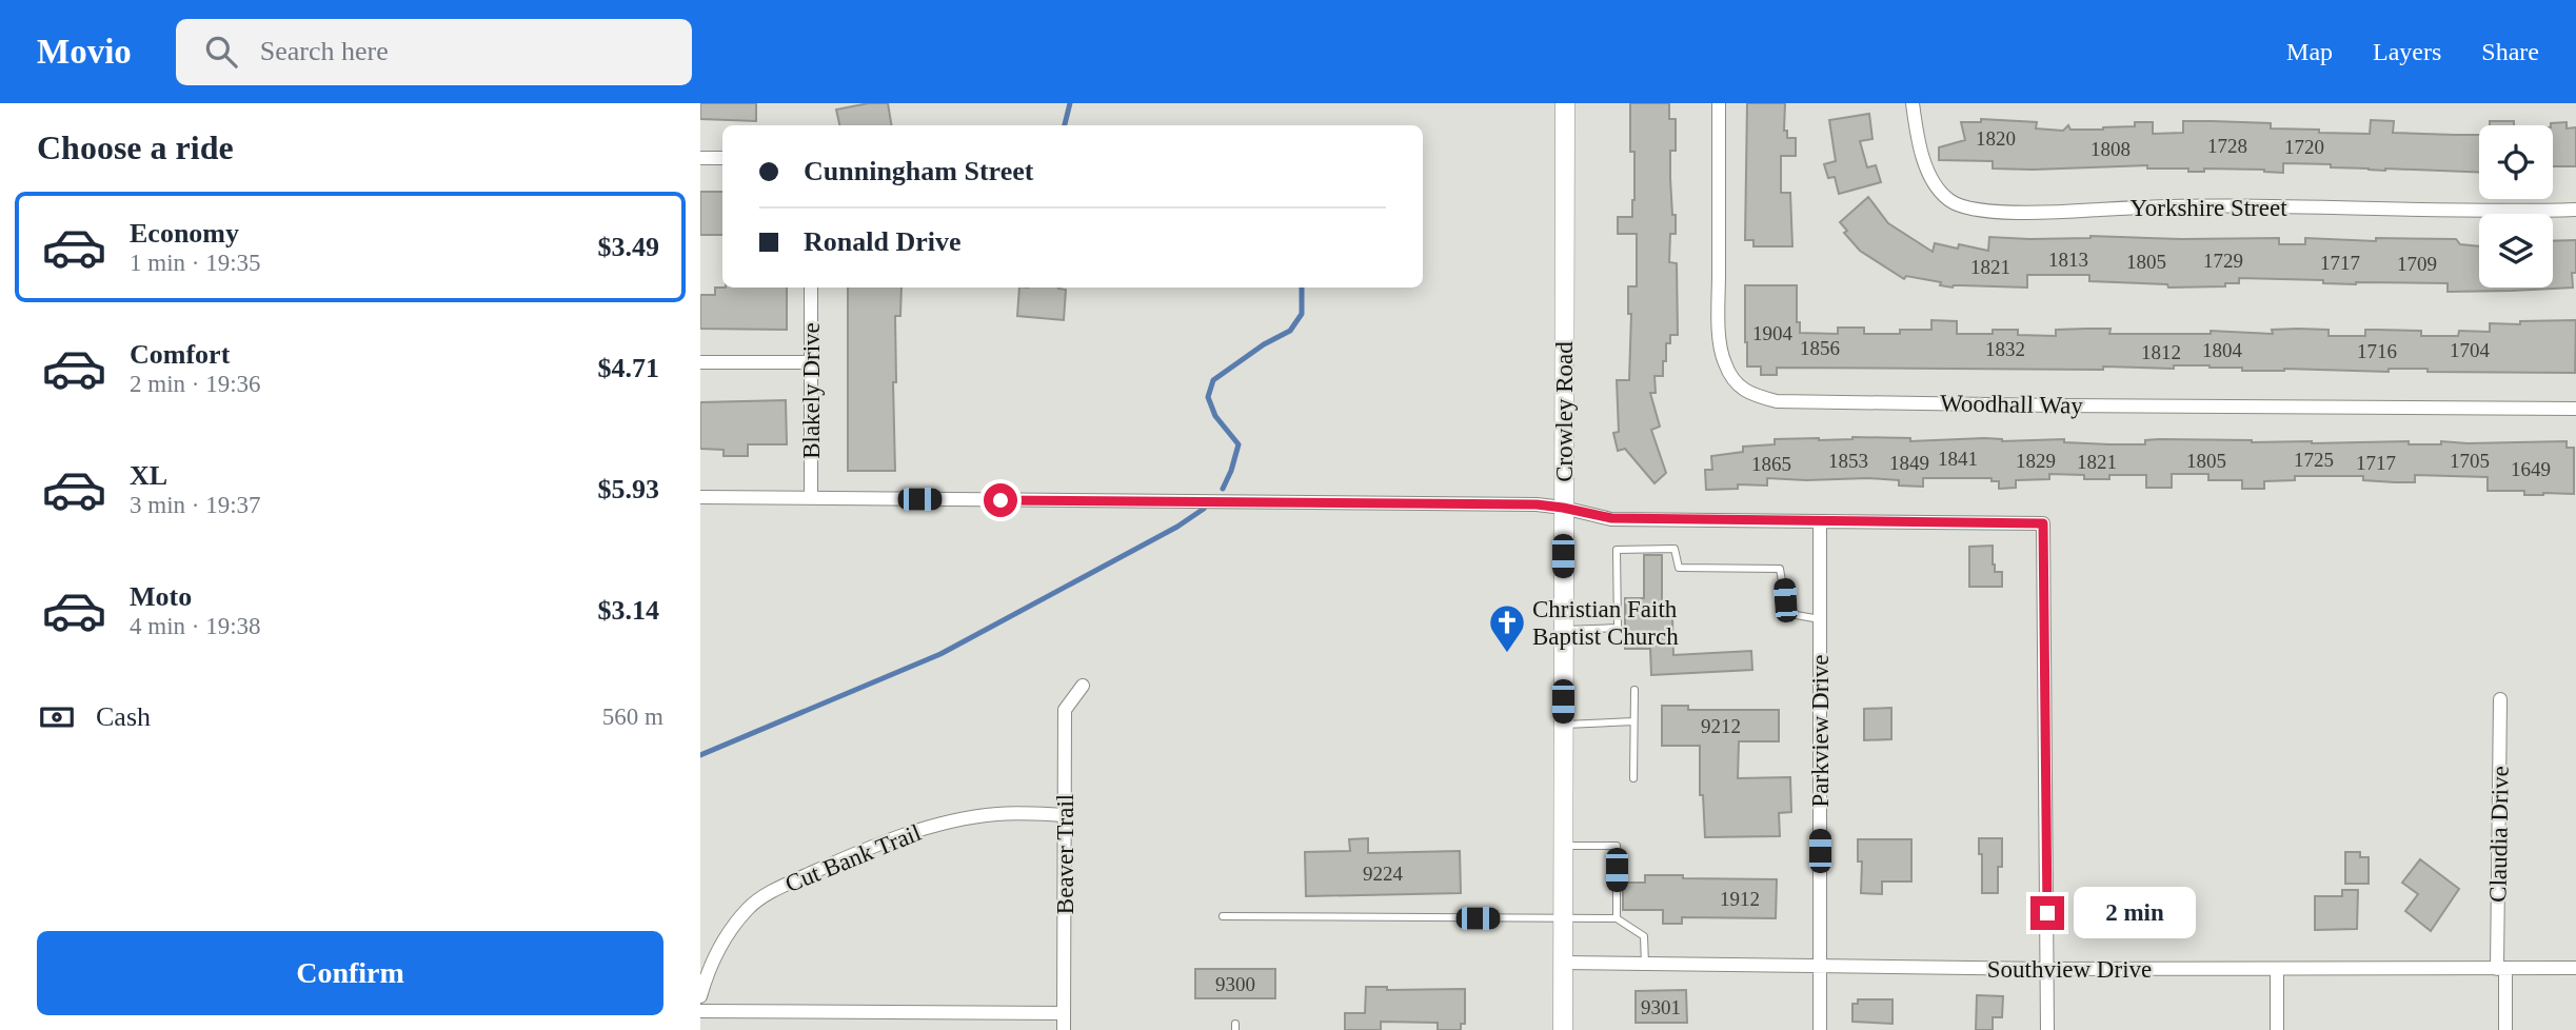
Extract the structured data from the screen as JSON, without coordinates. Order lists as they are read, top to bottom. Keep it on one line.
{"streets":{"main road":["Crowley Road"],"street":["Yorkshire Street","Blakely Drive","Woodhall Way","Parkview Drive","Claudia Drive","Beaver Trail","Cut Bank Trail","Southview Drive"]},"crossings":[["Crowley Road","Southview Drive"],["Parkview Drive","Southview Drive"],["Claudia Drive","Southview Drive"],["Beaver Trail","Cut Bank Trail"]],"places":{"church":["Christian Faith Baptist Church"]},"house_numbers":["1820","1728","1720","1808","1813","1729","1805","1717","1709","1821","1904","1856","1832","1804","1704","1716","1812","1841","1725","1853","1829","1805","1705","1821","1849","1717","1865","1649","9212","9224","1912","9300","9301"],"page":{"header":"Movio","search":"Search here","nav":["Map","Layers","Share"],"heading":"Choose a ride","banner":["Cunningham Street","Ronald Drive"],"list":[{"name":"Economy","note":"1 min · 19:35","value":"$3.49"},{"name":"Comfort","note":"2 min · 19:36","value":"$4.71"},{"name":"XL","note":"3 min · 19:37","value":"$5.93"},{"name":"Moto","note":"4 min · 19:38","value":"$3.14"}],"pay":["Cash","560 m"],"bubble":"2 min","buttons":"Confirm"}}
